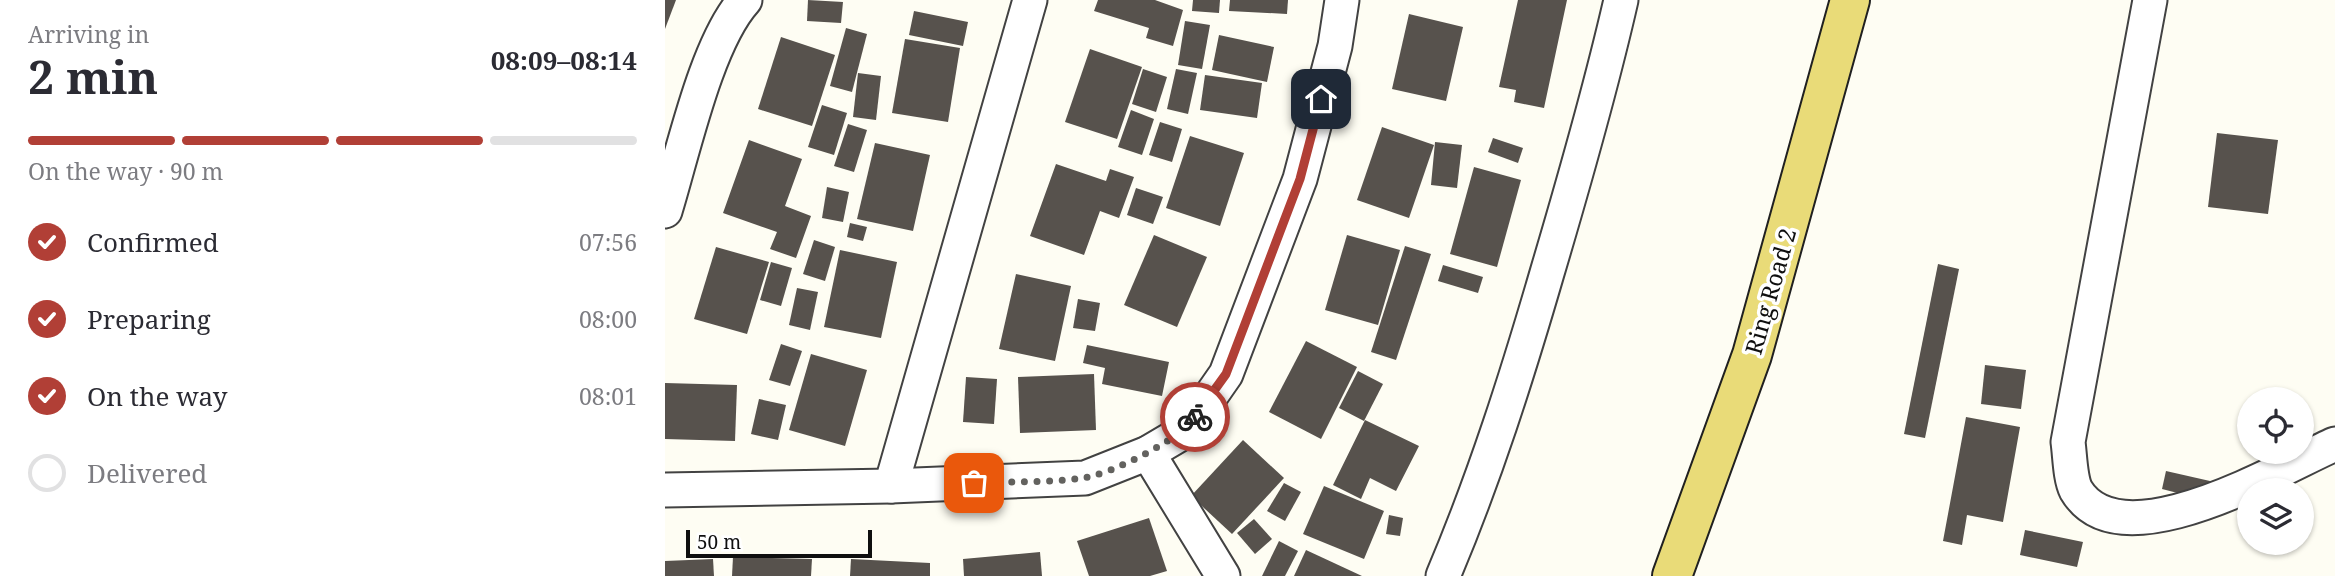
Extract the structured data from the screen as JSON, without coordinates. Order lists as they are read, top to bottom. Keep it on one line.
{"streets":{"main road":["Ring Road 2"]},"scale_bar":"50 m","page":{"heading":["2 min","Arriving in","08:09–08:14"],"bar":"On the way · 90 m","list":[["Confirmed","07:56"],["Preparing","08:00"],["On the way","08:01"],"Delivered"],"scale":"50 m"}}
